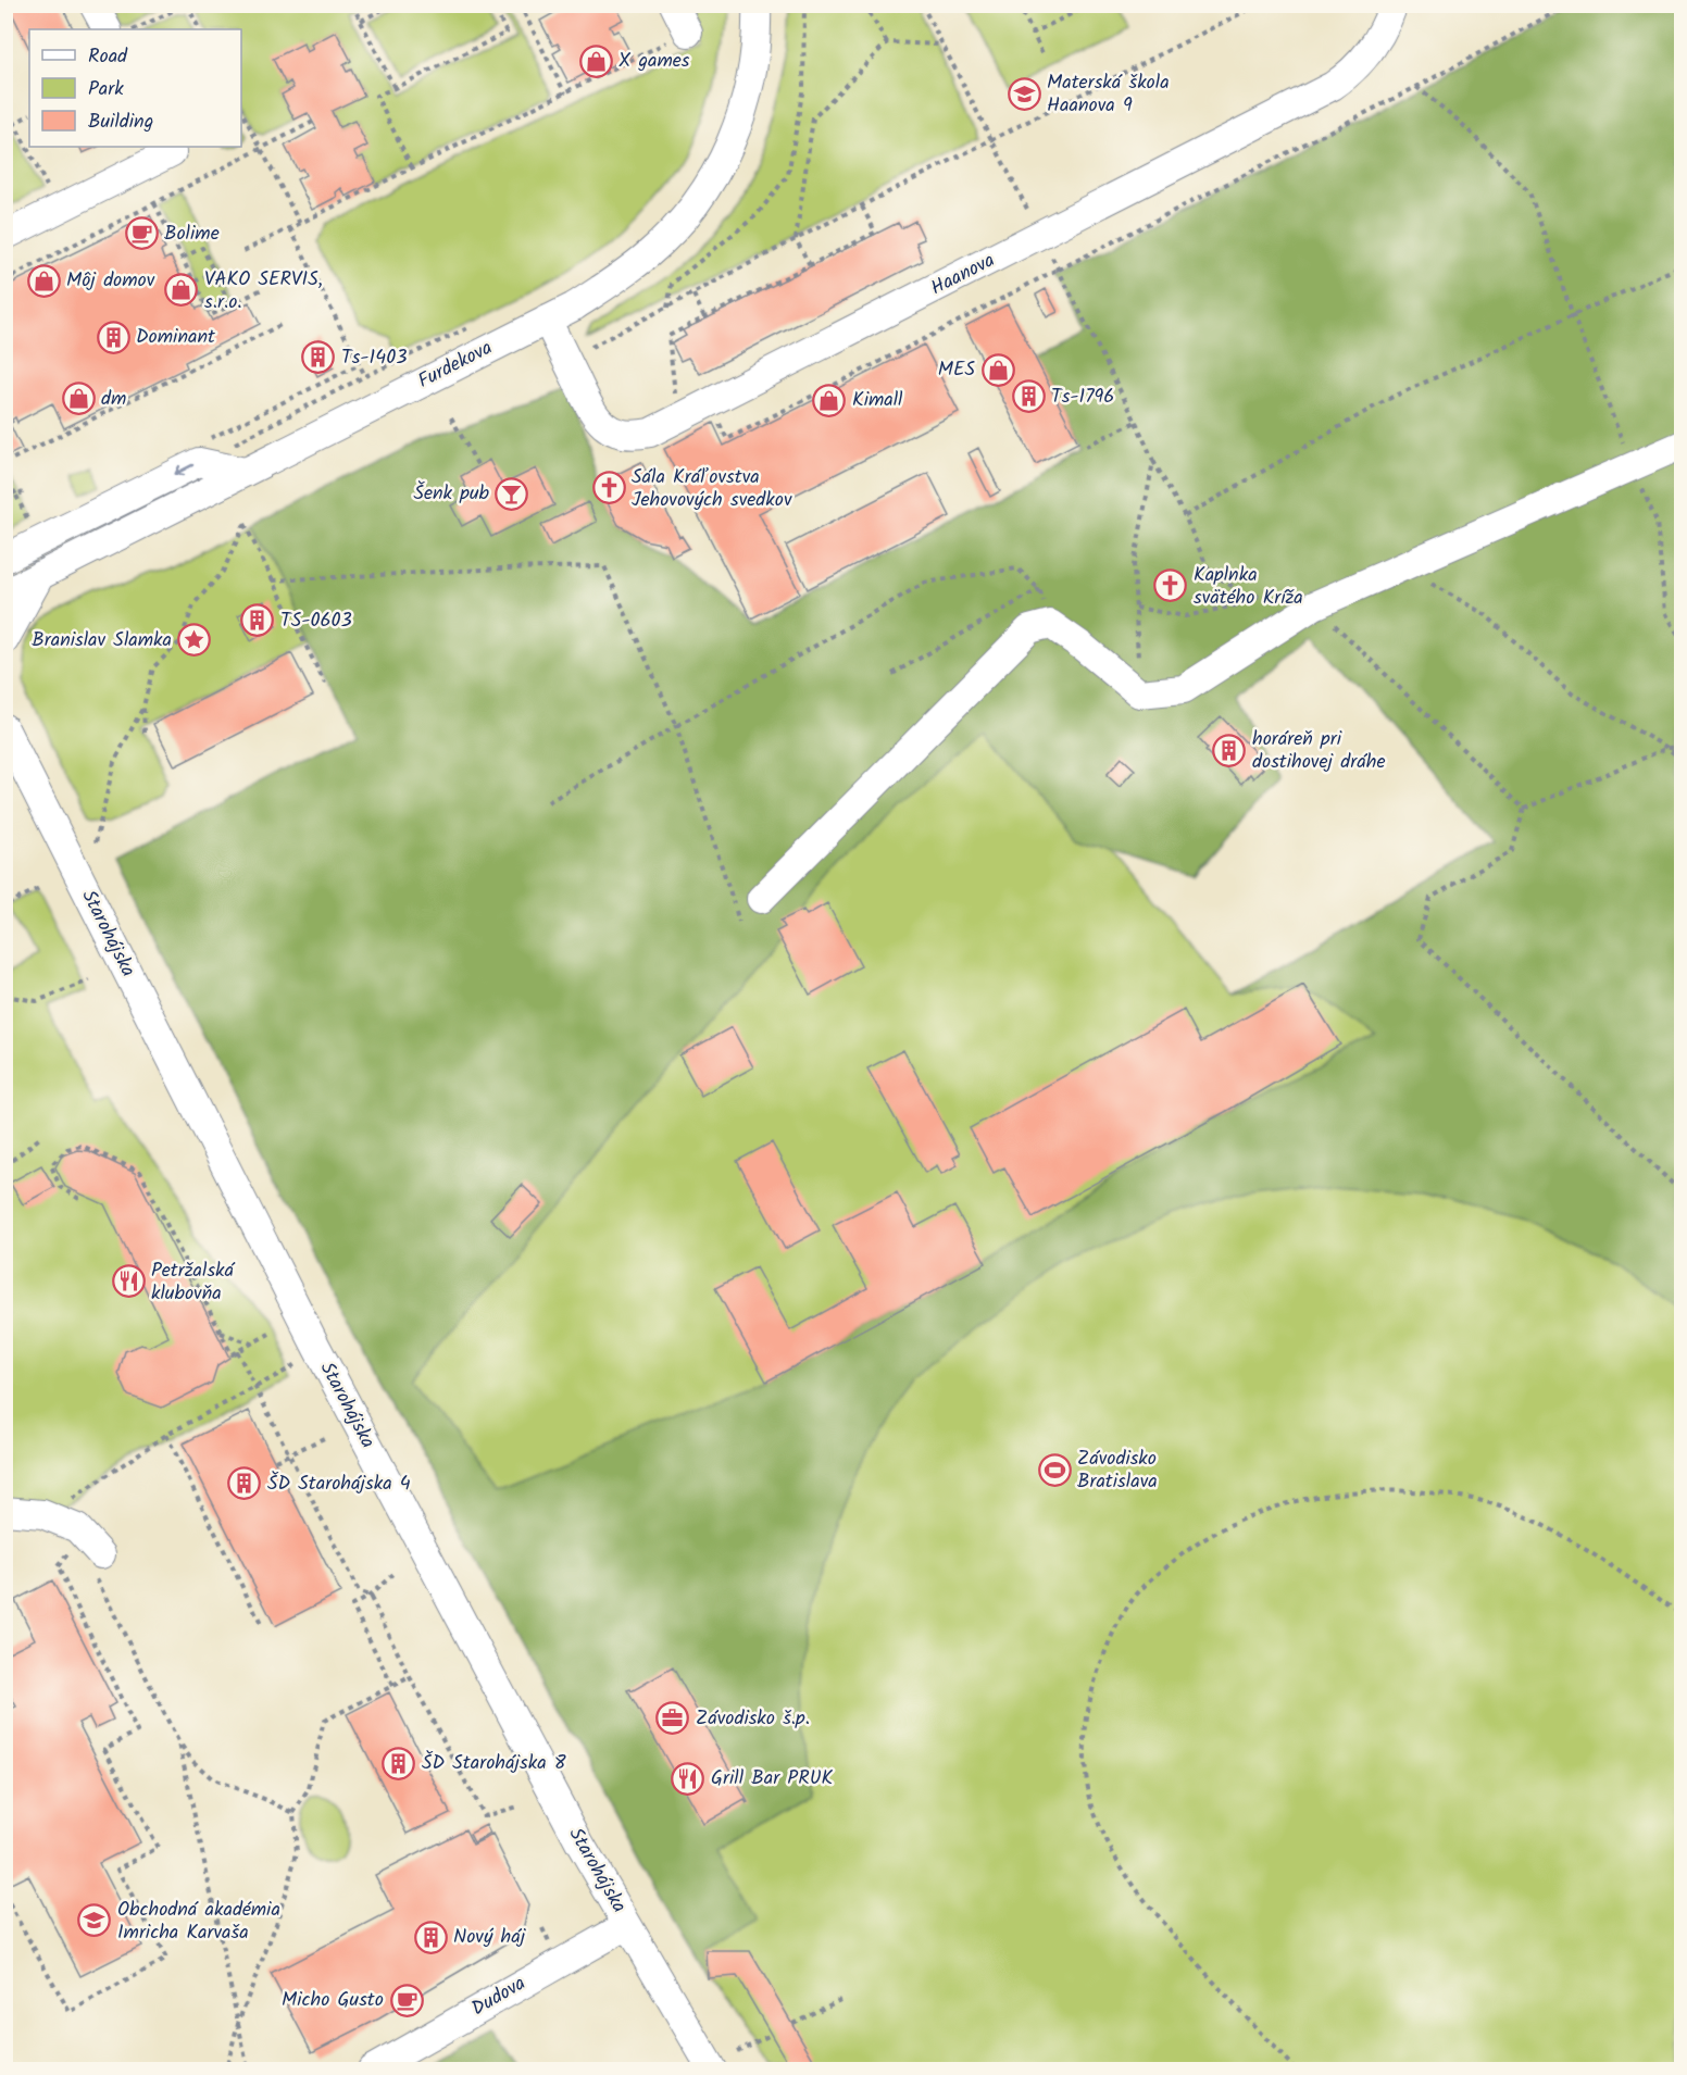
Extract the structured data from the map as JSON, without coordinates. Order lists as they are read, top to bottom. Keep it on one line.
{"streets":{"street":["Haanova","Furdekova","Starohájska","Dudova"]},"crossings":[["Haanova","Furdekova"],["Starohájska","Dudova"]],"places":{"shop":["X games","Môj domov","VAKO SERVIS, s.r.o.","MES","dm","Kimall"],"school or university":["Materská škola Haanova 9","Obchodná akadémia Imricha Karvaša"],"cafe":["Bolime","Micho Gusto"],"building":["Dominant","Ts-1403","Ts-1796","TS-0603","horáreň pri dostihovej dráhe","ŠD Starohájska 4","ŠD Starohájska 8","Nový háj"],"church":["Sála Kráľovstva Jehovových svedkov","Kaplnka svätého Kríža"],"bar":["Šenk pub"],"place":["Branislav Slamka"],"restaurant":["Petržalská klubovňa","Grill Bar PRUK"],"sports":["Závodisko Bratislava"],"office":["Závodisko š.p."]},"legend":["Road","Park","Building"]}
